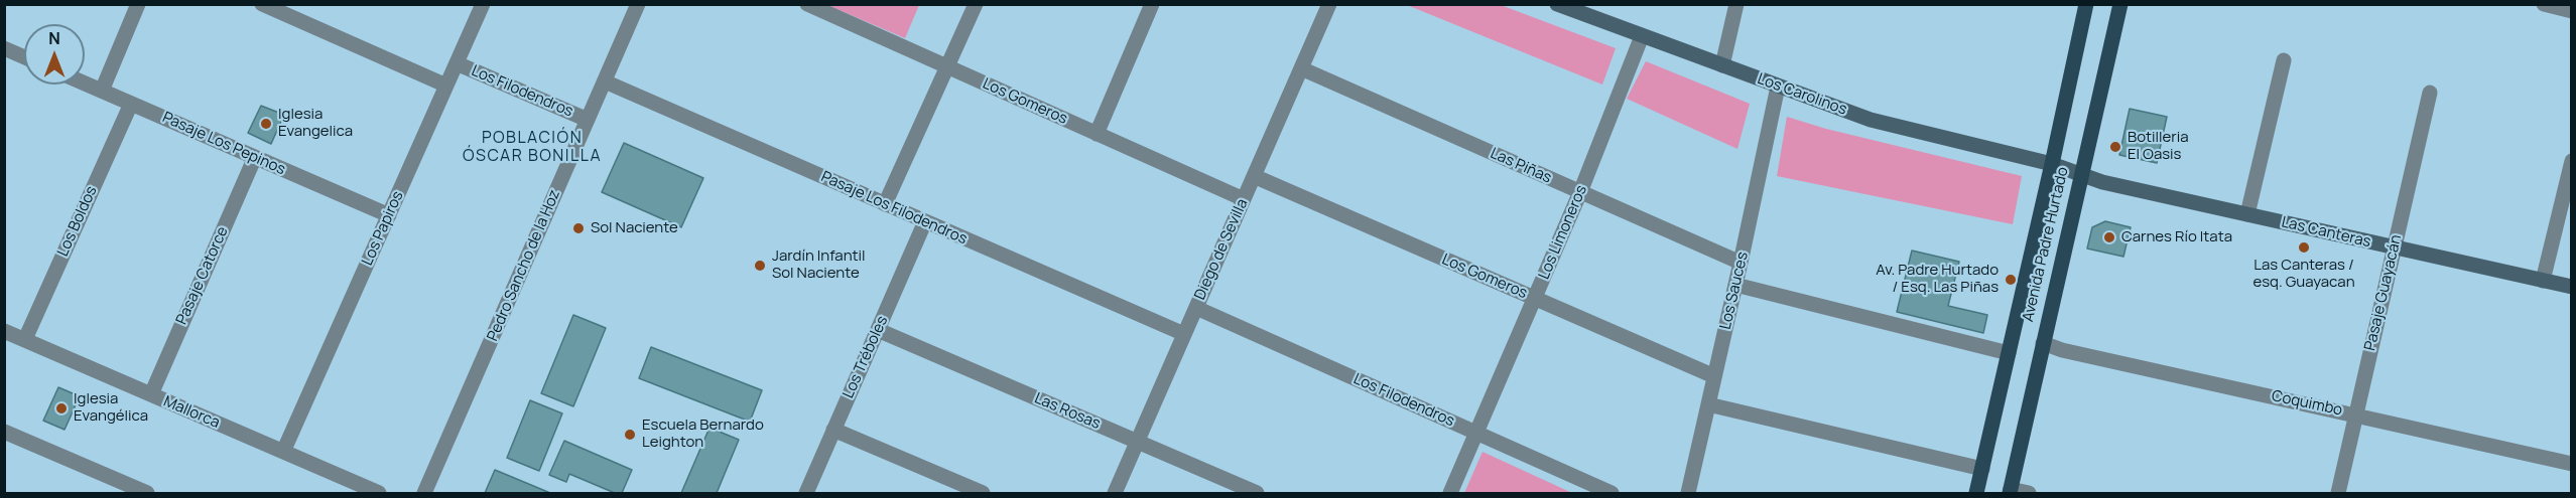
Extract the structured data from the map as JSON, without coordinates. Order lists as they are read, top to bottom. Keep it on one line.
{"streets":{"main road":["Avenida Padre Hurtado"],"street":["Los Filodendros","Los Carolinos","Los Gomeros","Pasaje Los Pepinos","Las Piñas","Pasaje Los Filodendros","Los Boldos","Los Papiros","Los Limoneros","Las Canteras","Diego de Sevilla","Pedro Sancho de la Hoz","Pasaje Catorce","Los Sauces","Pasaje Guayacán","Los Tréboles","Coquimbo","Las Rosas","Mallorca"]},"crossings":[["Los Filodendros","Los Papiros"],["Los Filodendros","Los Limoneros"],["Los Filodendros","Diego de Sevilla"],["Los Filodendros","Pedro Sancho de la Hoz"],["Los Carolinos","Los Limoneros"],["Los Carolinos","Las Canteras"],["Los Carolinos","Avenida Padre Hurtado"],["Los Carolinos","Los Sauces"],["Los Gomeros","Los Limoneros"],["Los Gomeros","Diego de Sevilla"],["Los Gomeros","Los Sauces"],["Pasaje Los Pepinos","Los Boldos"],["Pasaje Los Pepinos","Los Papiros"],["Pasaje Los Pepinos","Pasaje Catorce"],["Las Piñas","Los Limoneros"],["Las Piñas","Diego de Sevilla"],["Las Piñas","Los Sauces"],["Pasaje Los Filodendros","Diego de Sevilla"],["Pasaje Los Filodendros","Pedro Sancho de la Hoz"],["Pasaje Los Filodendros","Los Tréboles"],["Los Boldos","Mallorca"],["Los Papiros","Mallorca"],["Las Canteras","Avenida Padre Hurtado"],["Las Canteras","Pasaje Guayacán"],["Avenida Padre Hurtado","Coquimbo"],["Diego de Sevilla","Las Rosas"],["Pasaje Catorce","Mallorca"],["Pasaje Guayacán","Coquimbo"],["Los Tréboles","Las Rosas"]],"districts":["POBLACIÓN ÓSCAR BONILLA"],"places":["Iglesia Evangelica","Botilleria El Oasis","Sol Naciente","Carnes Río Itata","Las Canteras / esq. Guayacan","Jardín Infantil Sol Naciente","Av. Padre Hurtado / Esq. Las Piñas","Iglesia Evangélica","Escuela Bernardo Leighton"],"north":"top"}
